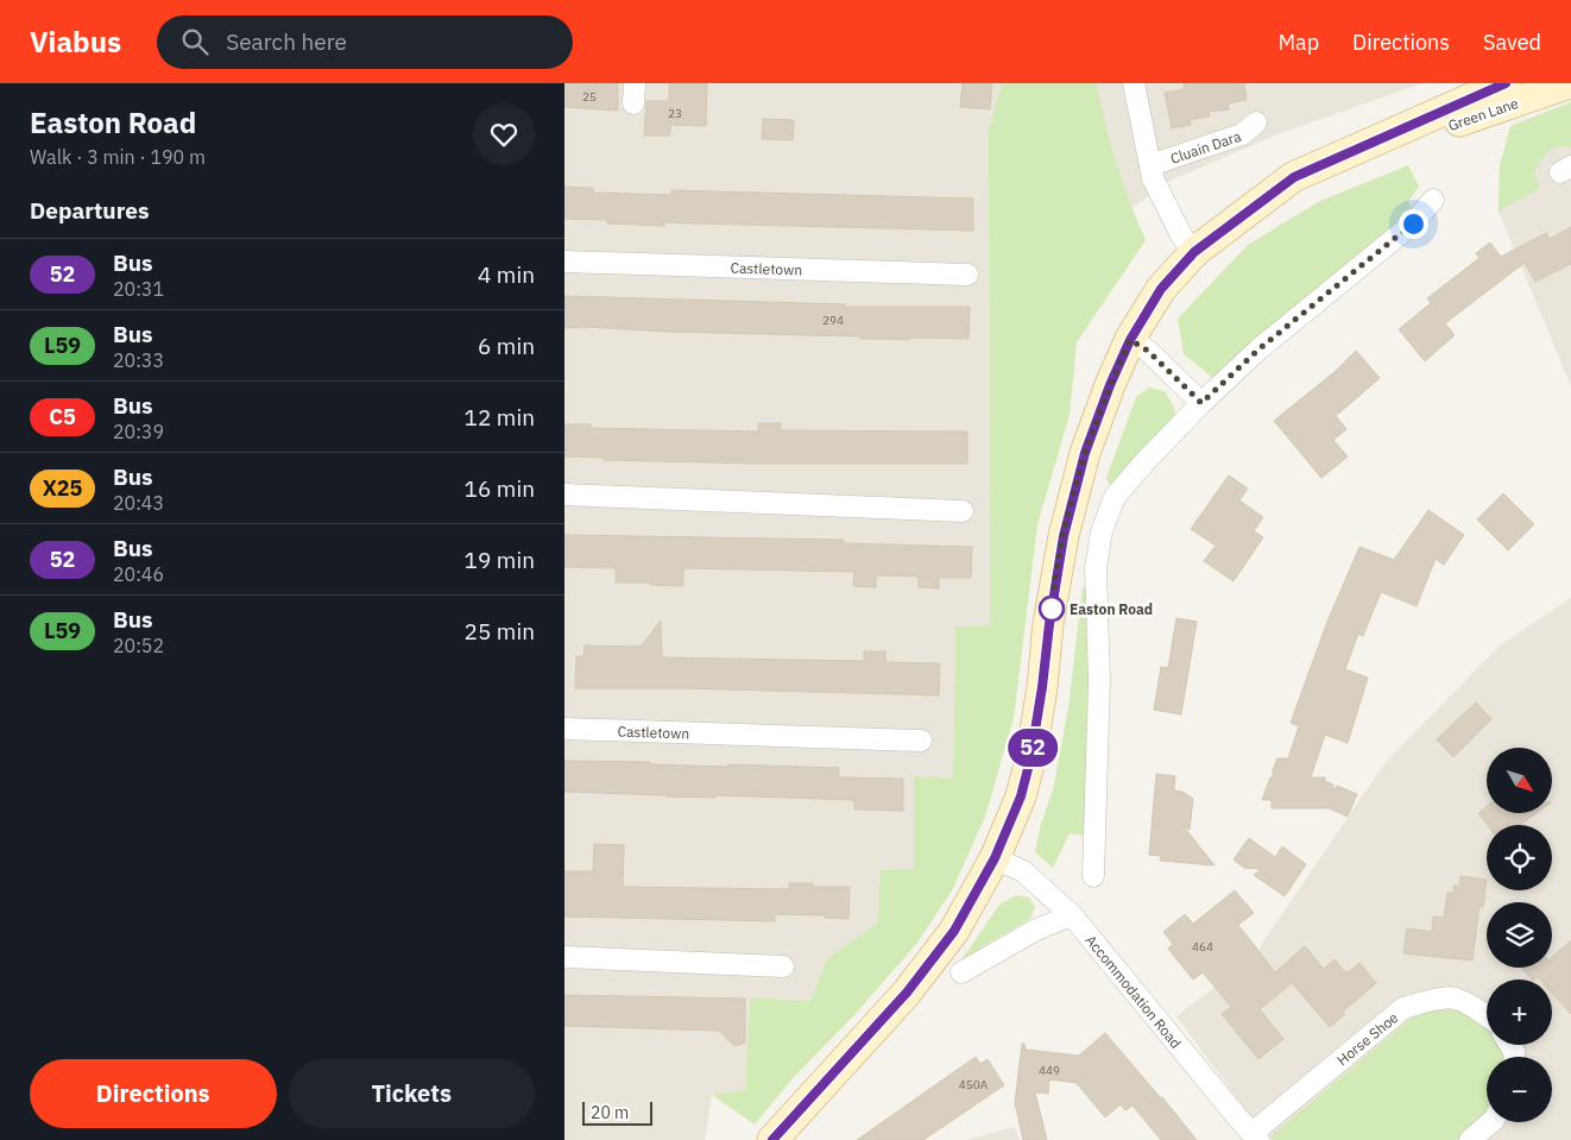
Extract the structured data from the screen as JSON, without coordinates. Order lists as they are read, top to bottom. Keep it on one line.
{"streets":{"street":["Green Lane","Cluain Dara","Castletown","Accommodation Road","Horse Shoe"]},"crossings":[["Green Lane","Cluain Dara"],["Green Lane","Accommodation Road"],["Accommodation Road","Horse Shoe"]],"places":["Easton Road"],"lines":["bus line 52"],"house_numbers":["25","23","294","464","449","450A"],"scale_bar":"20 m","north":"bottom right","page":{"header":"Viabus","search":"Search here","nav":["Map","Directions","Saved"],"heading":[["Easton Road","Walk · 3 min · 190 m"],"Departures"],"on_map":"52","list":[{"mark":"52","name":"Bus","note":"20:31","value":"4 min"},{"mark":"L59","name":"Bus","note":"20:33","value":"6 min"},{"mark":"C5","name":"Bus","note":"20:39","value":"12 min"},{"mark":"X25","name":"Bus","note":"20:43","value":"16 min"},{"mark":"52","name":"Bus","note":"20:46","value":"19 min"},{"mark":"L59","name":"Bus","note":"20:52","value":"25 min"}],"map_buttons":["+","−"],"buttons":["Directions","Tickets"],"scale":"20 m"}}
